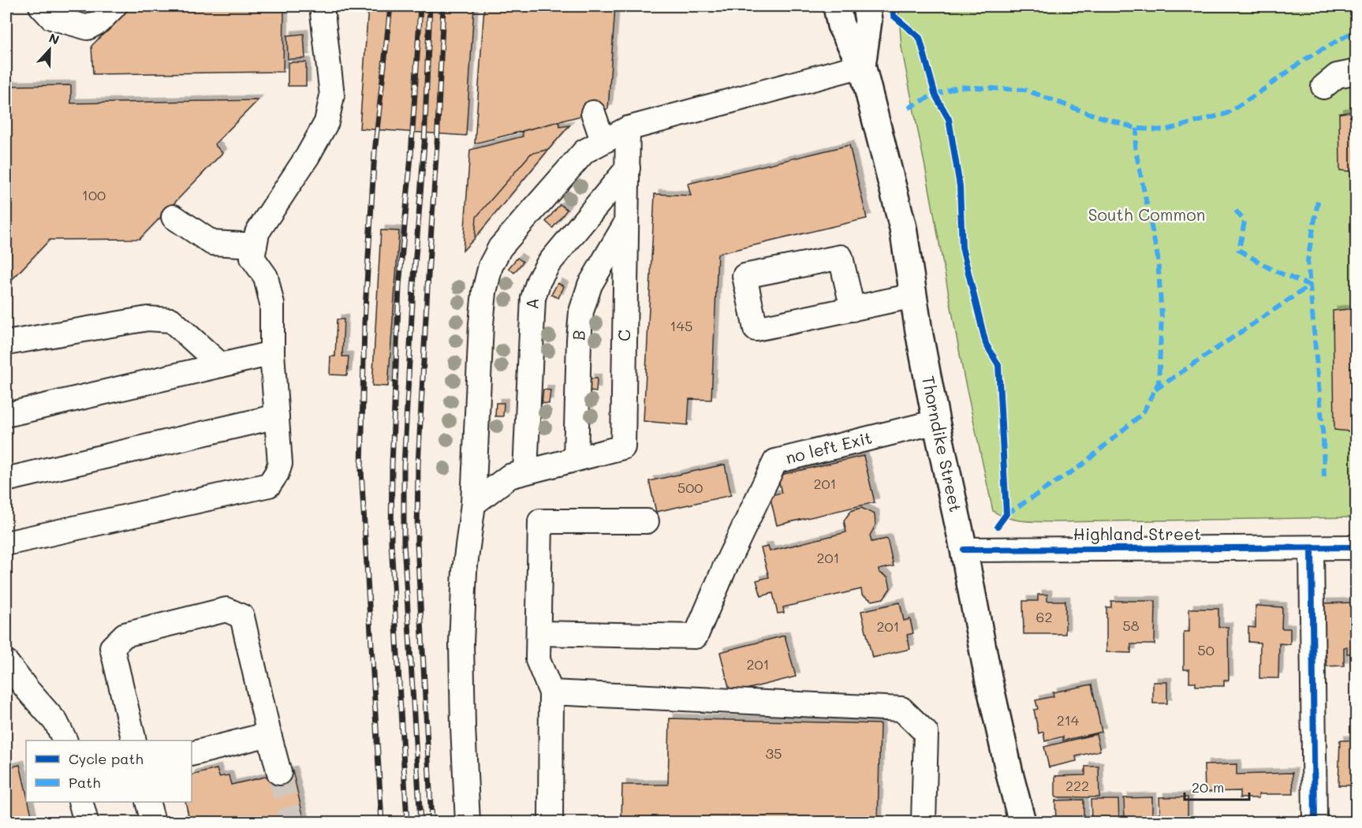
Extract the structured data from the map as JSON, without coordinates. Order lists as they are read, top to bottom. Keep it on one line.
{"streets":{"main road":["Thorndike Street"],"street":["A","B","C","no left Exit","Highland Street"]},"crossings":[["A","C"],["B","C"],["Thorndike Street","no left Exit"],["Thorndike Street","Highland Street"]],"parks":["South Common"],"house_numbers":["100","145","201","500","201","62","58","201","50","201","214","35","222"],"legend":["Cycle path","Path"],"scale_bar":"20 m","north":"top"}
